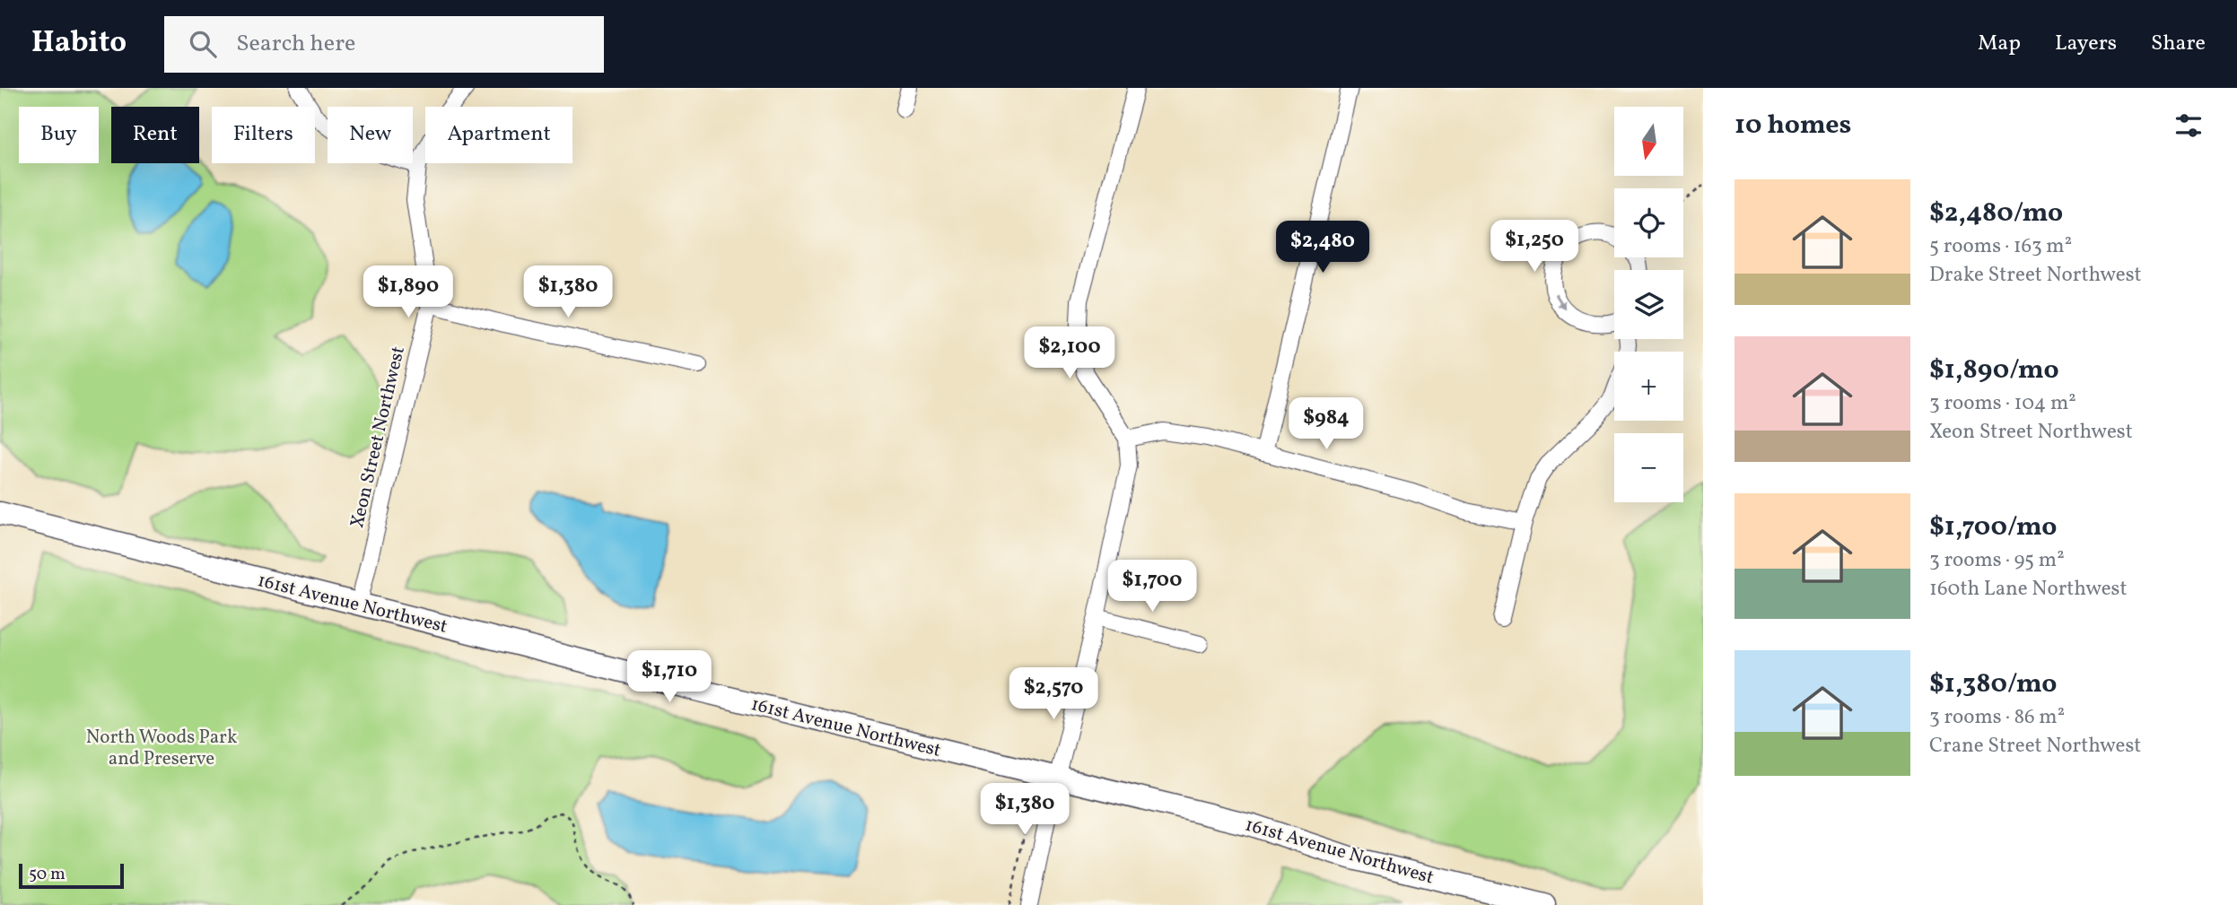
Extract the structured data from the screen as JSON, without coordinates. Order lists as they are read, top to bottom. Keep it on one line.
{"streets":{"main road":["161st Avenue Northwest"],"street":["Xeon Street Northwest"]},"crossings":[["Xeon Street Northwest","161st Avenue Northwest"]],"parks":["North Woods Park and Preserve"],"scale_bar":"50 m","north":"bottom","page":{"header":"Habito","search":"Search here","nav":["Map","Layers","Share"],"heading":"10 homes","map_buttons":["+","−"],"chip":["Buy","Rent","Filters","New","Apartment"],"list":[{"name":"$2,480/mo","note":"5 rooms · 163 m² · Drake Street Northwest"},{"name":"$1,890/mo","note":"3 rooms · 104 m² · Xeon Street Northwest"},{"name":"$1,700/mo","note":"3 rooms · 95 m² · 160th Lane Northwest"},{"name":"$1,380/mo","note":"3 rooms · 86 m² · Crane Street Northwest"}],"price":["$1,250","$2,480","$1,890","$1,380","$2,100","$984","$1,700","$1,710","$2,570","$1,380"],"scale":"50 m"}}
